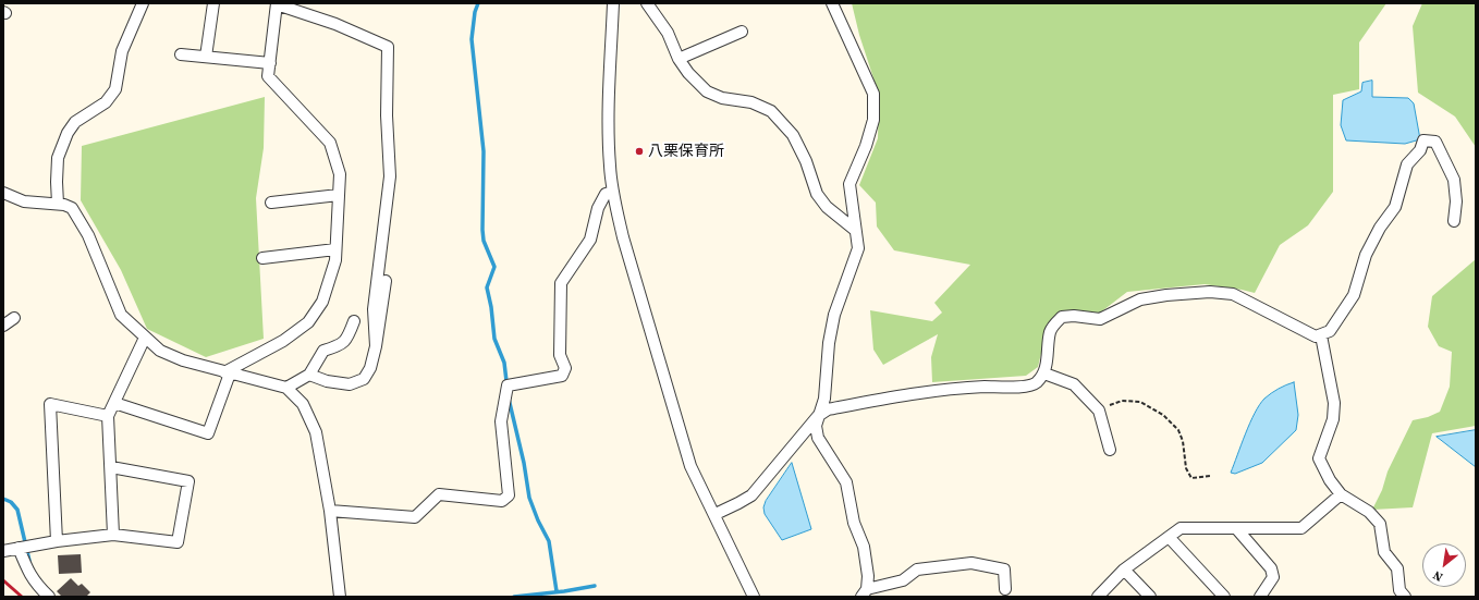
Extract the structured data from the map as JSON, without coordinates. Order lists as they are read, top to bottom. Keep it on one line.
{"places":["八栗保育所"],"north":"bottom left"}
